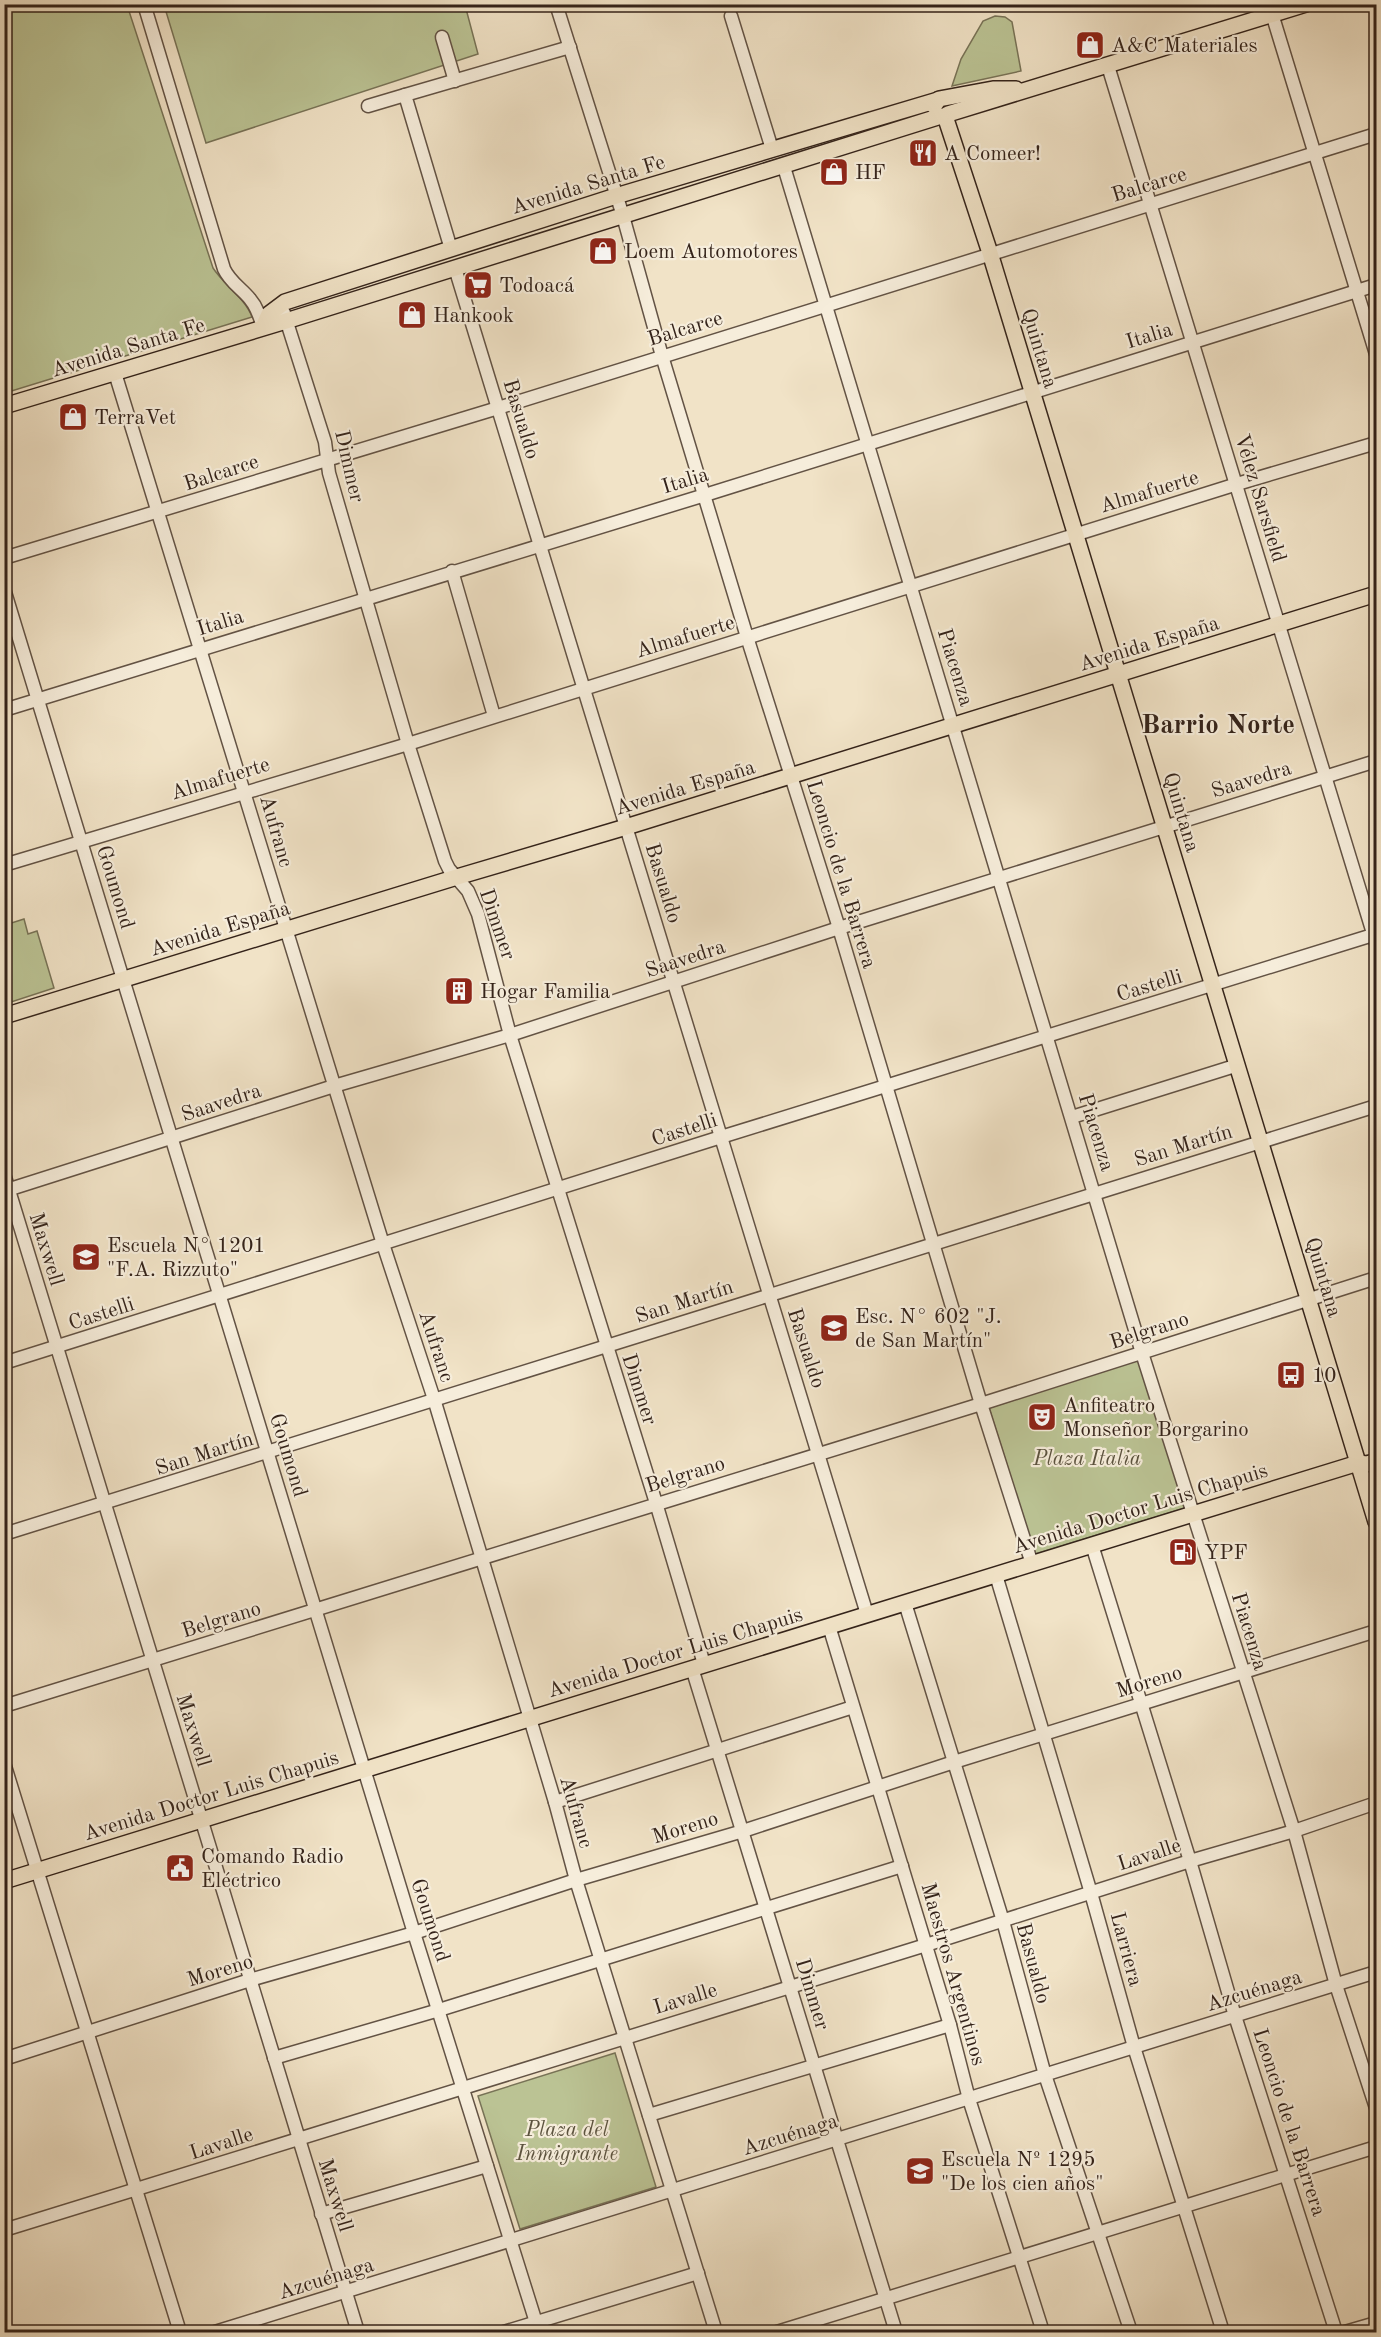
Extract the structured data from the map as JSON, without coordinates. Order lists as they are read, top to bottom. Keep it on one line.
{"streets":{"main road":["Avenida Santa Fe","Quintana","Avenida España","Avenida Doctor Luis Chapuis"],"street":["Balcarce","Italia","Basualdo","Dimmer","Almafuerte","Vélez Sarsfield","Piacenza","Saavedra","Aufranc","Leoncio de la Barrera","Goumond","Castelli","San Martín","Maxwell","Belgrano","Moreno","Lavalle","Larriera","Maestros Argentinos","Azcuénaga"]},"crossings":[["Avenida Santa Fe","Quintana"],["Avenida Santa Fe","Basualdo"],["Avenida Santa Fe","Dimmer"],["Avenida Santa Fe","Vélez Sarsfield"],["Avenida Santa Fe","Piacenza"],["Avenida Santa Fe","Aufranc"],["Avenida Santa Fe","Leoncio de la Barrera"],["Balcarce","Quintana"],["Balcarce","Basualdo"],["Balcarce","Dimmer"],["Balcarce","Vélez Sarsfield"],["Balcarce","Piacenza"],["Balcarce","Aufranc"],["Balcarce","Leoncio de la Barrera"],["Italia","Quintana"],["Italia","Basualdo"],["Italia","Dimmer"],["Italia","Vélez Sarsfield"],["Italia","Piacenza"],["Italia","Aufranc"],["Italia","Leoncio de la Barrera"],["Italia","Goumond"],["Quintana","Almafuerte"],["Quintana","Avenida España"],["Quintana","Saavedra"],["Quintana","Castelli"],["Quintana","San Martín"],["Quintana","Belgrano"],["Quintana","Avenida Doctor Luis Chapuis"],["Basualdo","Almafuerte"],["Basualdo","Avenida España"],["Basualdo","Saavedra"],["Basualdo","Castelli"],["Basualdo","San Martín"],["Basualdo","Belgrano"],["Basualdo","Avenida Doctor Luis Chapuis"],["Basualdo","Moreno"],["Basualdo","Lavalle"],["Basualdo","Azcuénaga"],["Dimmer","Almafuerte"],["Dimmer","Avenida España"],["Dimmer","Saavedra"],["Dimmer","Castelli"],["Dimmer","San Martín"],["Dimmer","Belgrano"],["Dimmer","Avenida Doctor Luis Chapuis"],["Dimmer","Moreno"],["Dimmer","Lavalle"],["Dimmer","Azcuénaga"],["Almafuerte","Vélez Sarsfield"],["Almafuerte","Piacenza"],["Almafuerte","Aufranc"],["Almafuerte","Leoncio de la Barrera"],["Almafuerte","Goumond"],["Vélez Sarsfield","Avenida España"],["Vélez Sarsfield","Saavedra"],["Vélez Sarsfield","Castelli"],["Avenida España","Piacenza"],["Avenida España","Aufranc"],["Avenida España","Leoncio de la Barrera"],["Avenida España","Goumond"],["Piacenza","Saavedra"],["Piacenza","Castelli"],["Piacenza","San Martín"],["Piacenza","Belgrano"],["Piacenza","Avenida Doctor Luis Chapuis"],["Piacenza","Moreno"],["Piacenza","Lavalle"],["Piacenza","Azcuénaga"],["Saavedra","Aufranc"],["Saavedra","Leoncio de la Barrera"],["Saavedra","Goumond"],["Saavedra","Maxwell"],["Aufranc","Castelli"],["Aufranc","San Martín"],["Aufranc","Belgrano"],["Aufranc","Avenida Doctor Luis Chapuis"],["Aufranc","Moreno"],["Aufranc","Lavalle"],["Aufranc","Azcuénaga"],["Leoncio de la Barrera","Castelli"],["Leoncio de la Barrera","San Martín"],["Leoncio de la Barrera","Belgrano"],["Leoncio de la Barrera","Avenida Doctor Luis Chapuis"],["Leoncio de la Barrera","Moreno"],["Leoncio de la Barrera","Lavalle"],["Leoncio de la Barrera","Azcuénaga"],["Goumond","Castelli"],["Goumond","San Martín"],["Goumond","Belgrano"],["Goumond","Avenida Doctor Luis Chapuis"],["Goumond","Moreno"],["Goumond","Lavalle"],["Goumond","Azcuénaga"],["Castelli","Maxwell"],["San Martín","Maxwell"],["Maxwell","Belgrano"],["Maxwell","Avenida Doctor Luis Chapuis"],["Maxwell","Moreno"],["Maxwell","Lavalle"],["Maxwell","Azcuénaga"],["Avenida Doctor Luis Chapuis","Larriera"],["Avenida Doctor Luis Chapuis","Maestros Argentinos"],["Moreno","Larriera"],["Moreno","Maestros Argentinos"],["Lavalle","Larriera"],["Lavalle","Maestros Argentinos"],["Larriera","Azcuénaga"],["Maestros Argentinos","Azcuénaga"]],"districts":["Barrio Norte"],"parks":["Plaza Italia","Plaza del Inmigrante"],"places":{"shop":["A&C Materiales","HF","Loem Automotores","Hankook","TerraVet"],"restaurant":["A Comeer!"],"supermarket":["Todoacá"],"building":["Hogar Familia"],"school or university":["Escuela N° 1201 \"F.A. Rizzuto\"","Esc. N° 602 \"J. de San Martín\"","Escuela Nº 1295 \"De los cien años\""],"bus stop":["10"],"theatre":["Anfiteatro Monseñor Borgarino"],"fuel station":["YPF"],"public building":["Comando Radio Eléctrico"]}}
